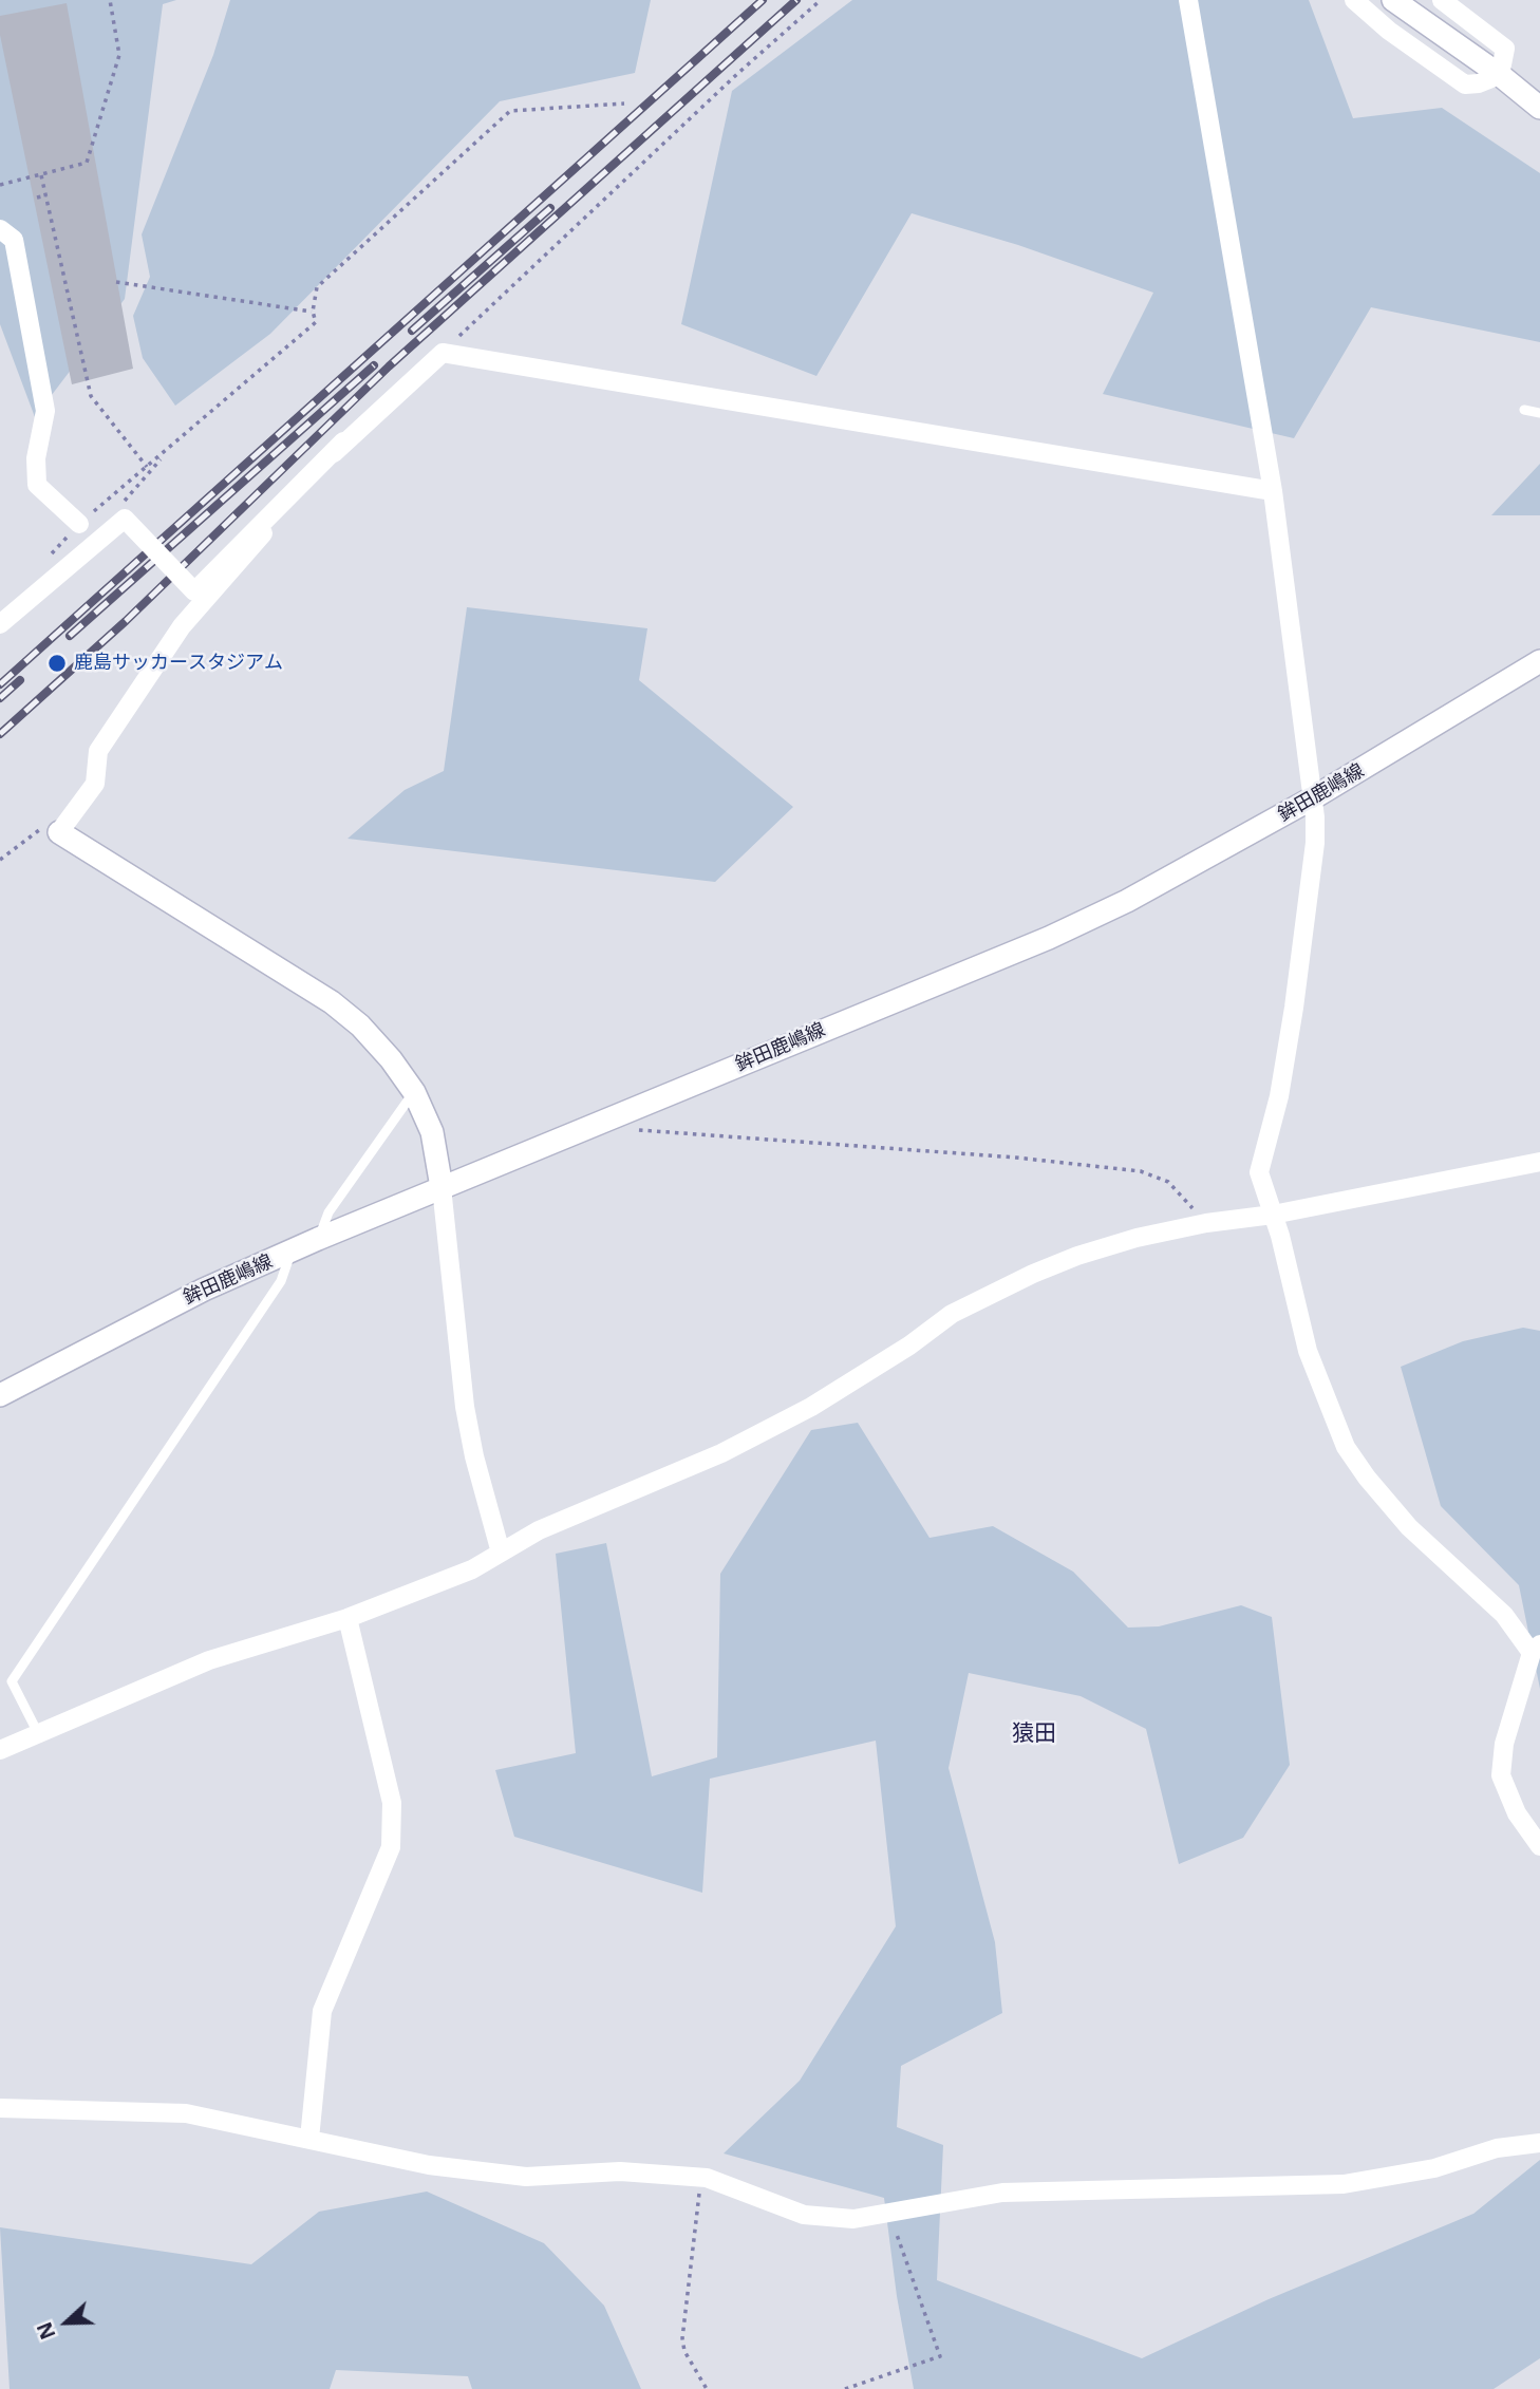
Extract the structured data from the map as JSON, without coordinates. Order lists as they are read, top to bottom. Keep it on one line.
{"streets":{"main road":["鉾田鹿嶋線"]},"districts":["猿田"],"places":["鹿島サッカースタジアム"],"north":"left"}
